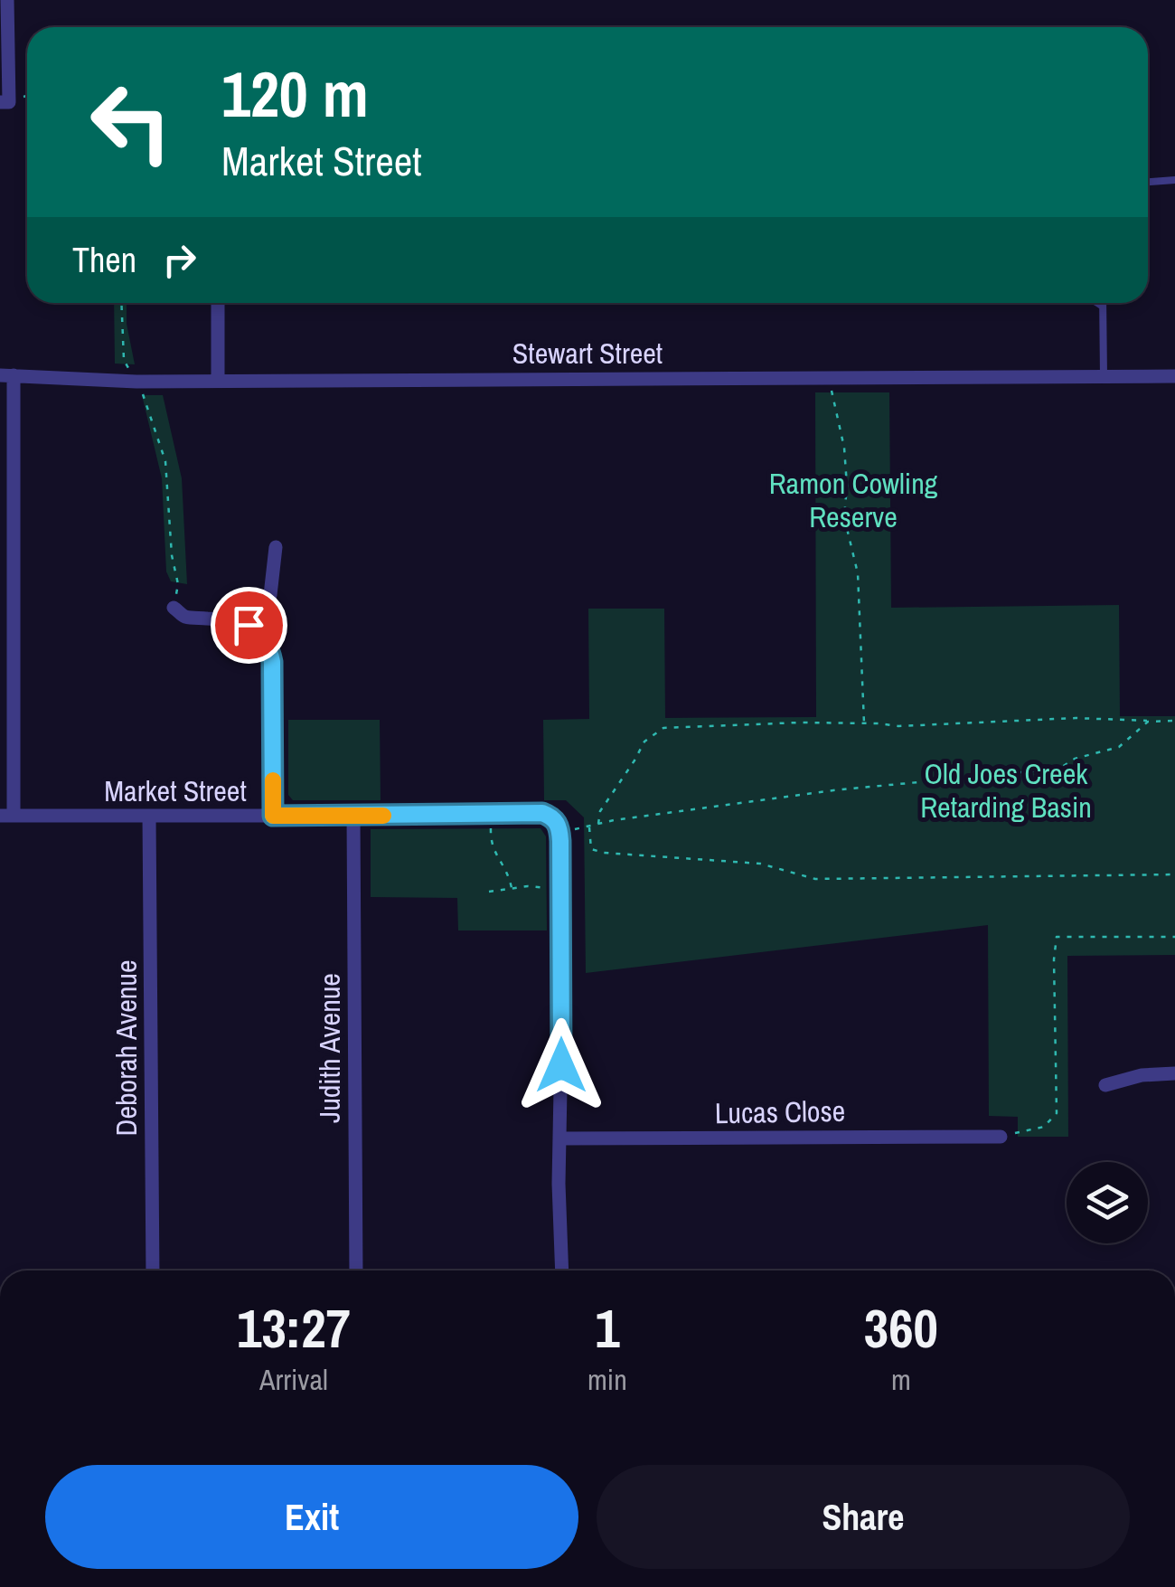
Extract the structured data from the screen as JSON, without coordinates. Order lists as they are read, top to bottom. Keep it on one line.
{"streets":{"street":["Stewart Street","Market Street","Deborah Avenue","Judith Avenue","Lucas Close"]},"crossings":[["Market Street","Deborah Avenue"],["Market Street","Judith Avenue"]],"parks":["Ramon Cowling Reserve","Old Joes Creek Retarding Basin"],"page":{"turn":["120 m","Market Street"],"then":"Then","eta":["13:27","Arrival","1","min","360","m"],"buttons":["Exit","Share"]}}
